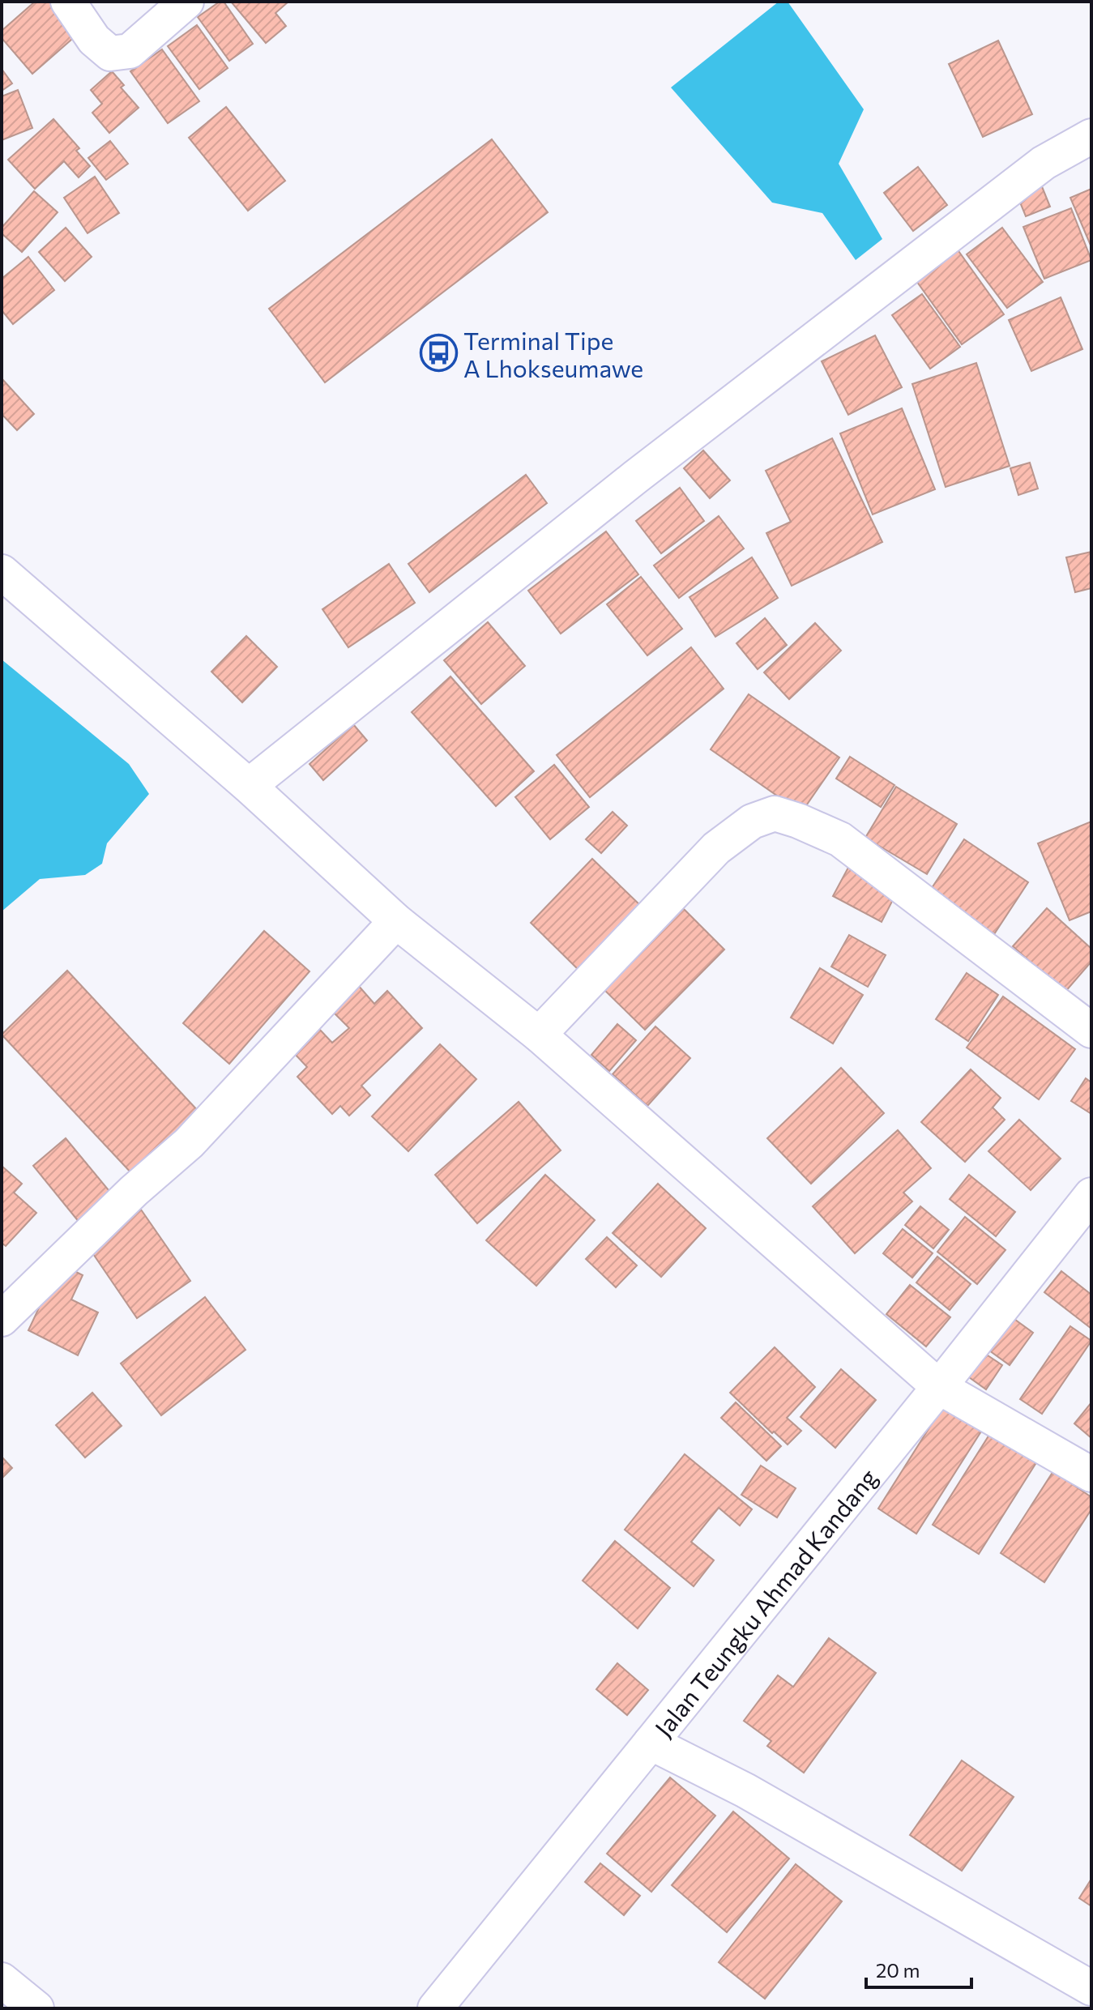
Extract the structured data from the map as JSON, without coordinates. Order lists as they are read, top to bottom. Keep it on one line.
{"streets":{"street":["Jalan Teungku Ahmad Kandang"]},"places":{"bus stop":["Terminal Tipe A Lhokseumawe"]},"scale_bar":"20 m"}
